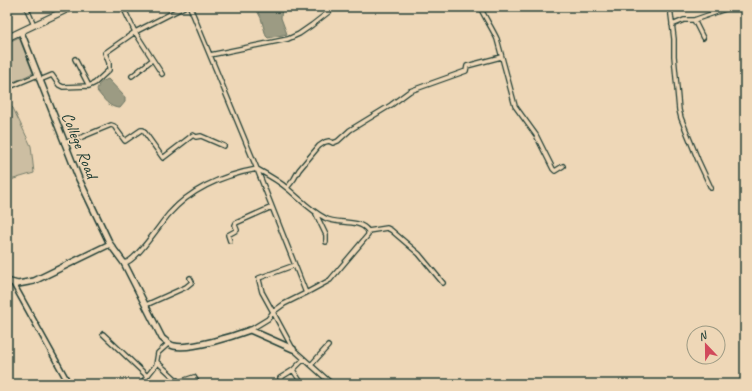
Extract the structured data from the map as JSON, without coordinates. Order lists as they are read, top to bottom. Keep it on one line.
{"streets":{"main road":["College Road"]},"north":"top"}
